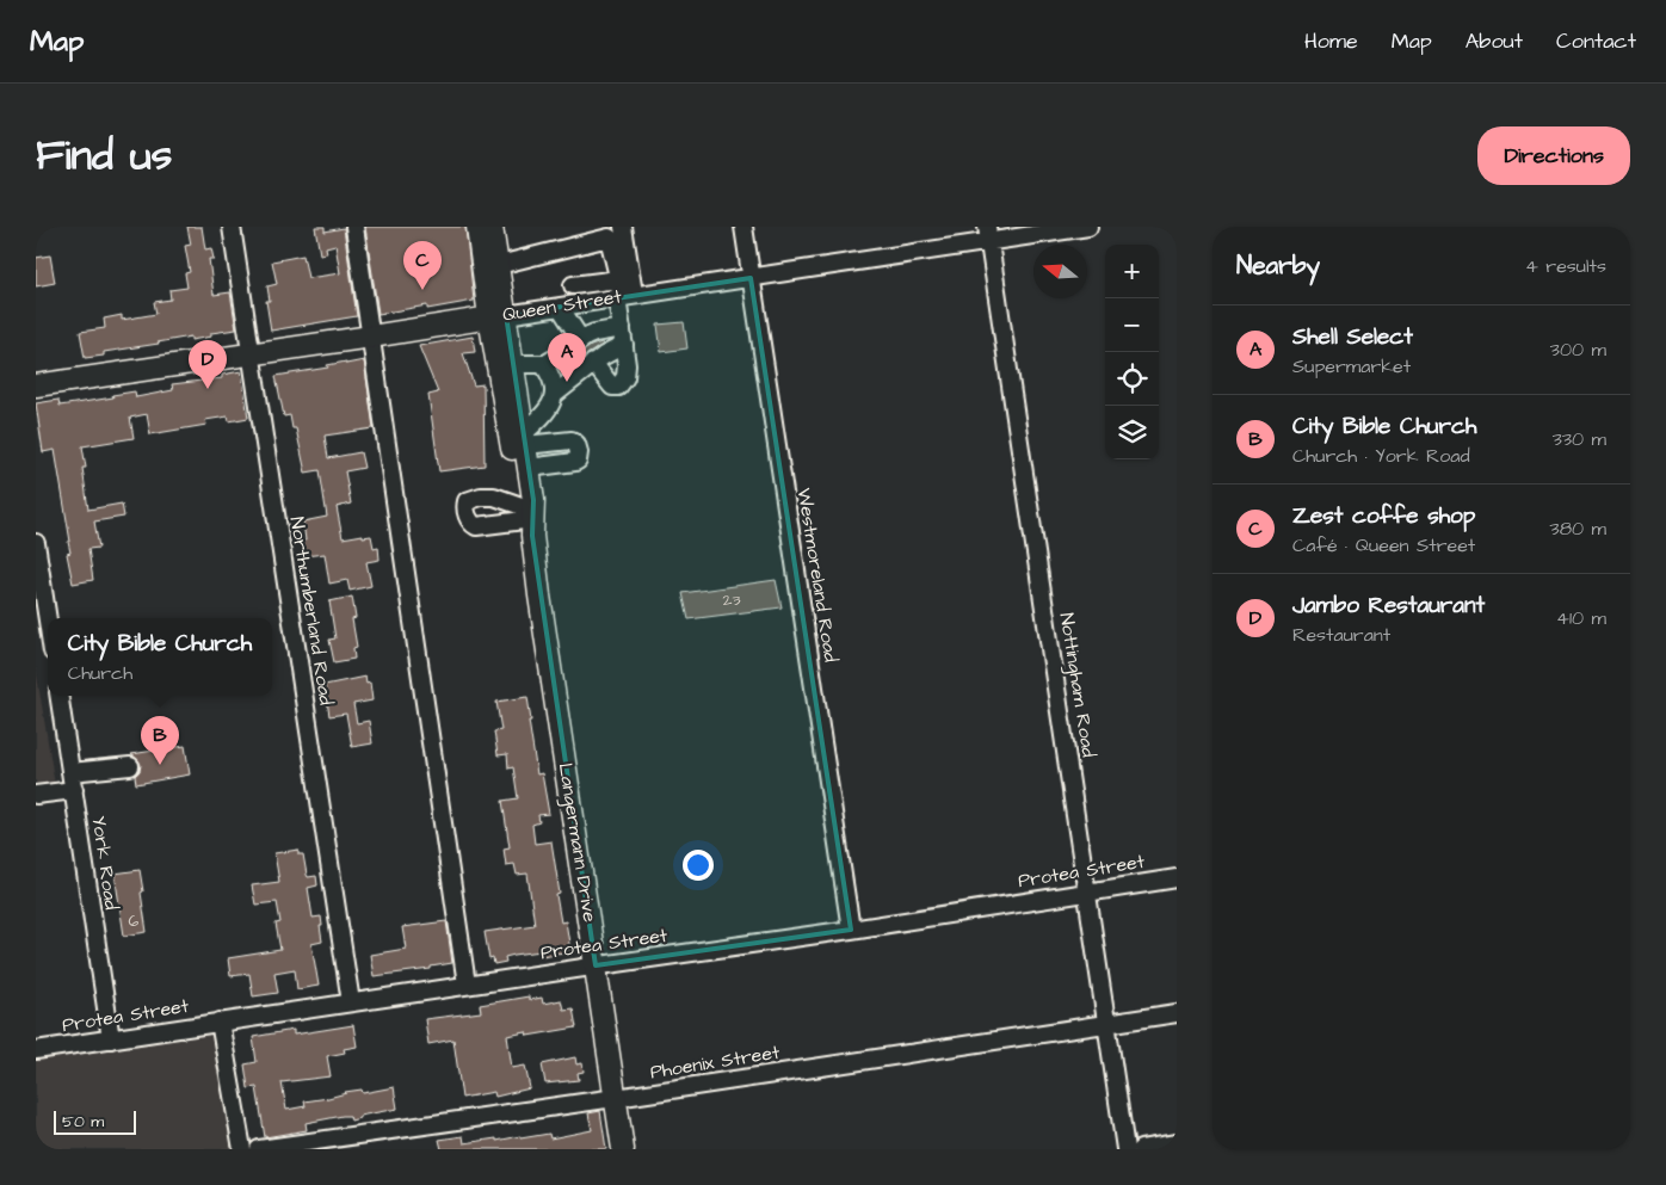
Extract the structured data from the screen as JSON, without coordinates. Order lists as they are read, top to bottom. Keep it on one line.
{"streets":{"main road":["Queen Street","Langermann Drive"],"street":["Westmoreland Road","Northumberland Road","Nottingham Road","York Road","Protea Street","Phoenix Street"]},"crossings":[["Queen Street","Westmoreland Road"],["Queen Street","Northumberland Road"],["Queen Street","Nottingham Road"],["Queen Street","Langermann Drive"],["Westmoreland Road","Protea Street"],["Northumberland Road","Protea Street"],["Nottingham Road","Protea Street"],["Nottingham Road","Phoenix Street"],["Langermann Drive","Protea Street"],["Langermann Drive","Phoenix Street"],["York Road","Protea Street"]],"house_numbers":["23","6"],"scale_bar":"50 m","north":"left","page":{"header":"Map","nav":["Home","Map","About","Contact"],"title":"Find us","buttons":"Directions","heading":["Nearby","4 results"],"pins":["C","A","D","B"],"map_buttons":["+","−"],"list":[{"mark":"A","name":"Shell Select","note":"Supermarket","value":"300 m"},{"mark":"B","name":"City Bible Church","note":"Church · York Road","value":"330 m"},{"mark":"C","name":"Zest coffe shop","note":"Café · Queen Street","value":"380 m"},{"mark":"D","name":"Jambo Restaurant","note":"Restaurant","value":"410 m"}],"popup":["City Bible Church","Church"],"scale":"50 m"}}
